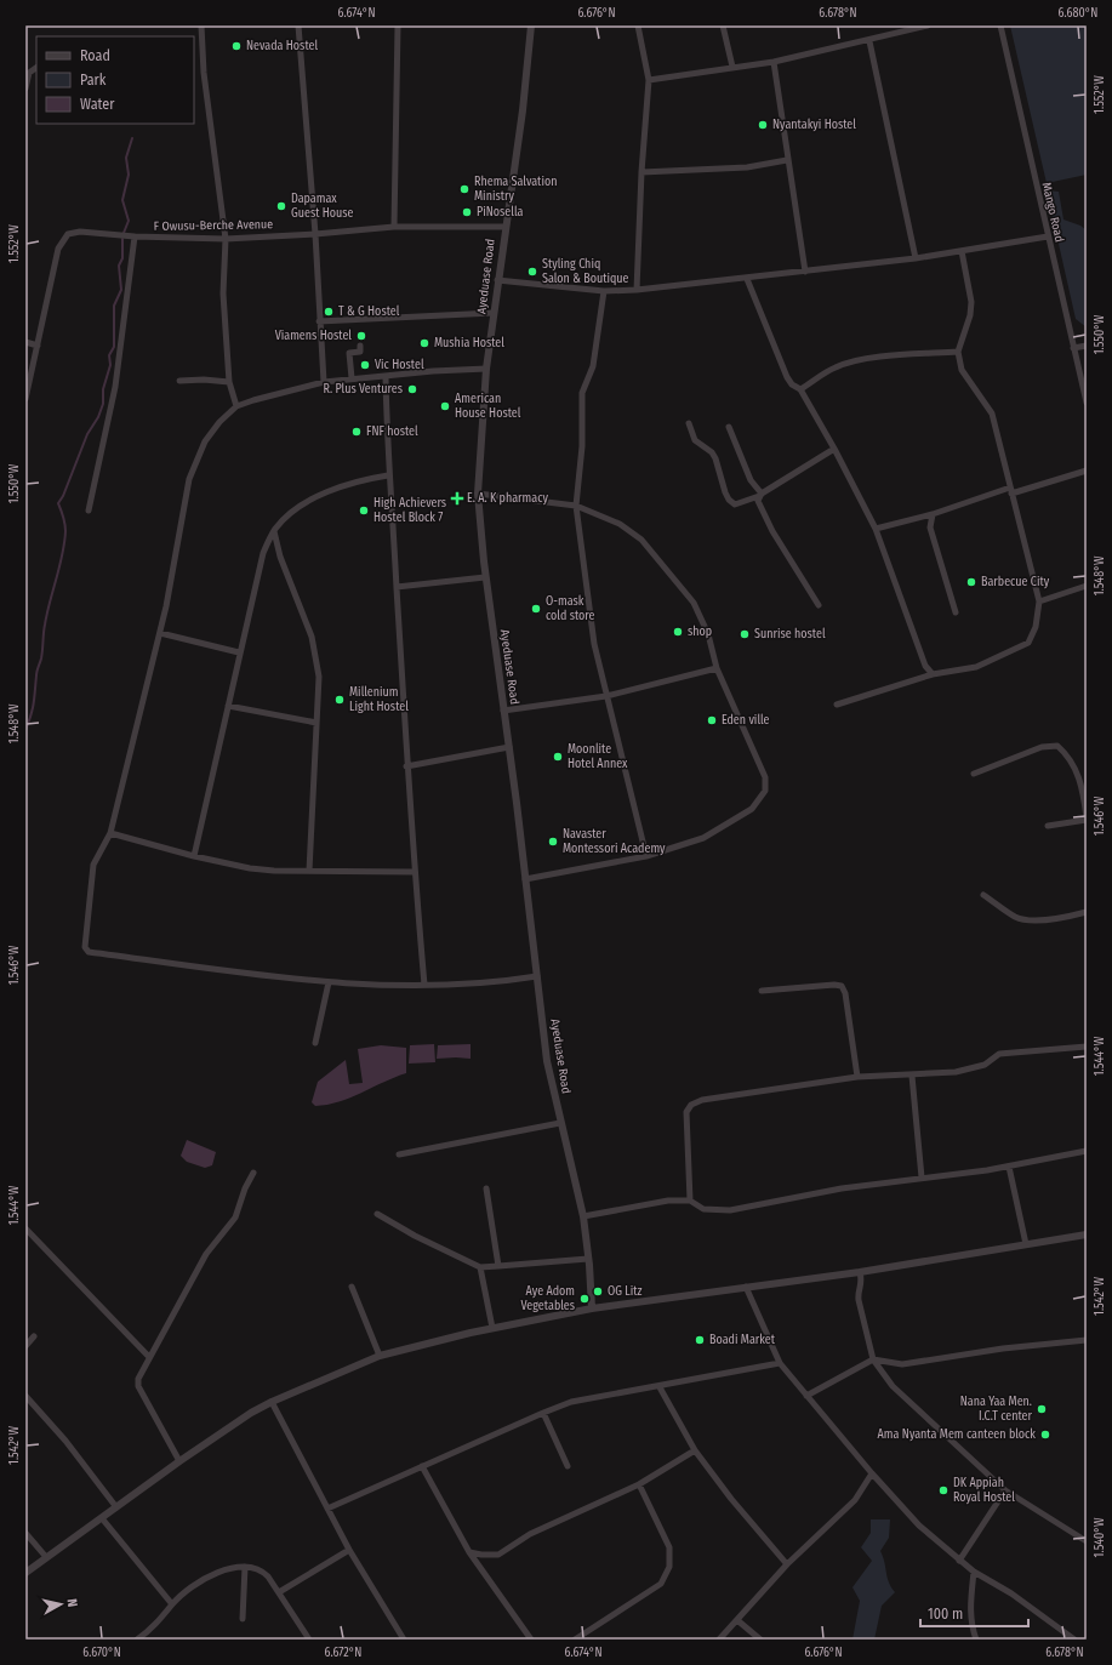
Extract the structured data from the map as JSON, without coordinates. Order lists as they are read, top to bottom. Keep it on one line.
{"streets":{"street":["Mango Road","F Owusu-Berche Avenue","Ayeduase Road"]},"crossings":[["F Owusu-Berche Avenue","Ayeduase Road"]],"places":{"other":["Nevada Hostel","Nyantakyi Hostel","Rhema Salvation Ministry","Dapamax Guest House","PiNosella","Styling Chiq Salon & Boutique","T & G Hostel","Viamens Hostel","Mushia Hostel","Vic Hostel","R. Plus Ventures","American House Hostel","FNF hostel","High Achievers Hostel Block 7","Barbecue City","O-mask cold store","shop","Sunrise hostel","Millenium Light Hostel","Eden ville","Moonlite Hotel Annex","Navaster Montessori Academy","OG Litz","Aye Adom Vegetables","Boadi Market","Nana Yaa Men. I.C.T center","Ama Nyanta Mem canteen block","DK Appiah Royal Hostel"],"health":["E. A. K pharmacy"]},"legend":["Road","Park","Water"],"scale_bar":"100 m","north":"right","coordinates":["6.674°N","6.676°N","6.678°N","6.680°N","1.552°W","1.550°W","1.548°W","1.546°W","1.544°W","1.542°W","1.540°W","6.670°N","6.672°N"]}
